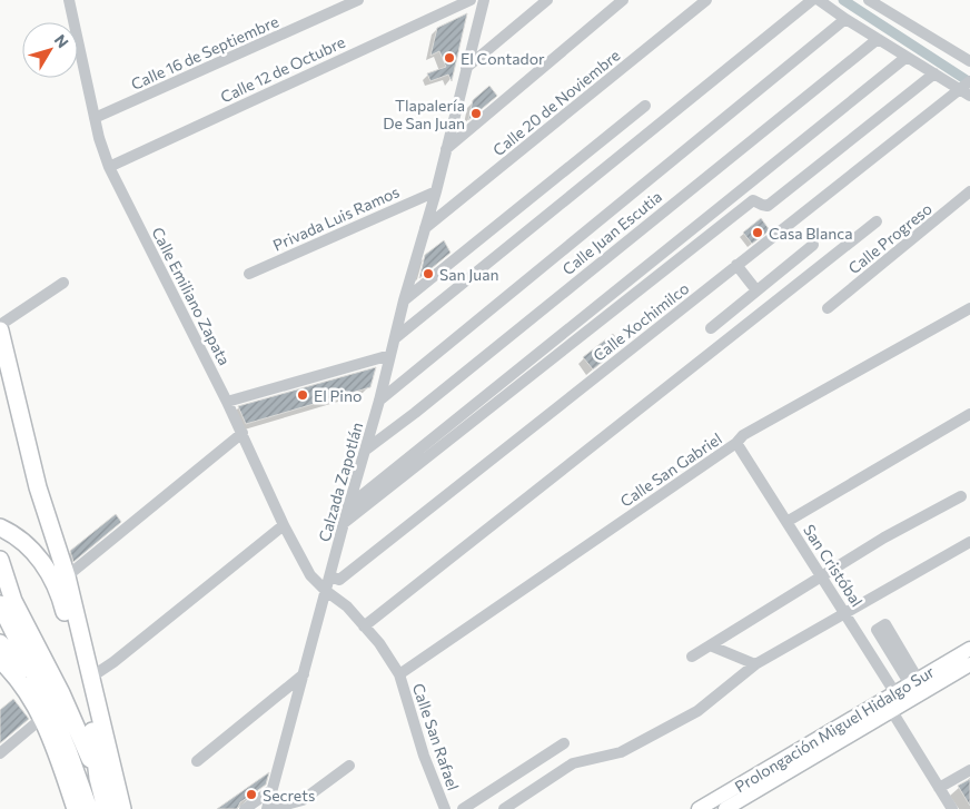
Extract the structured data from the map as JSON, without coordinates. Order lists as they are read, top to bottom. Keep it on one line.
{"streets":{"main road":["Prolongación Miguel Hidalgo Sur"],"street":["Calle 16 de Septiembre","Calle 12 de Octubre","Calle 20 de Noviembre","Privada Luis Ramos","Calle Juan Escutia","Calle Progreso","Calle Emiliano Zapata","Calle Xochimilco","Calle San Gabriel","Calzada Zapotlán","San Cristóbal","Calle San Rafael"]},"crossings":[["Calle 16 de Septiembre","Calle Emiliano Zapata"],["Calle 12 de Octubre","Calle Emiliano Zapata"],["Calle 20 de Noviembre","Calzada Zapotlán"],["Privada Luis Ramos","Calzada Zapotlán"],["Calle Juan Escutia","Calzada Zapotlán"],["Calle Emiliano Zapata","Calzada Zapotlán"],["Calle Emiliano Zapata","Calle San Rafael"],["Calle Xochimilco","Calzada Zapotlán"],["Calle San Gabriel","San Cristóbal"],["Calle San Gabriel","Calle San Rafael"],["San Cristóbal","Prolongación Miguel Hidalgo Sur"]],"places":["El Contador","Tlapalería De San Juan","Casa Blanca","San Juan","El Pino","Secrets"],"north":"top right"}
